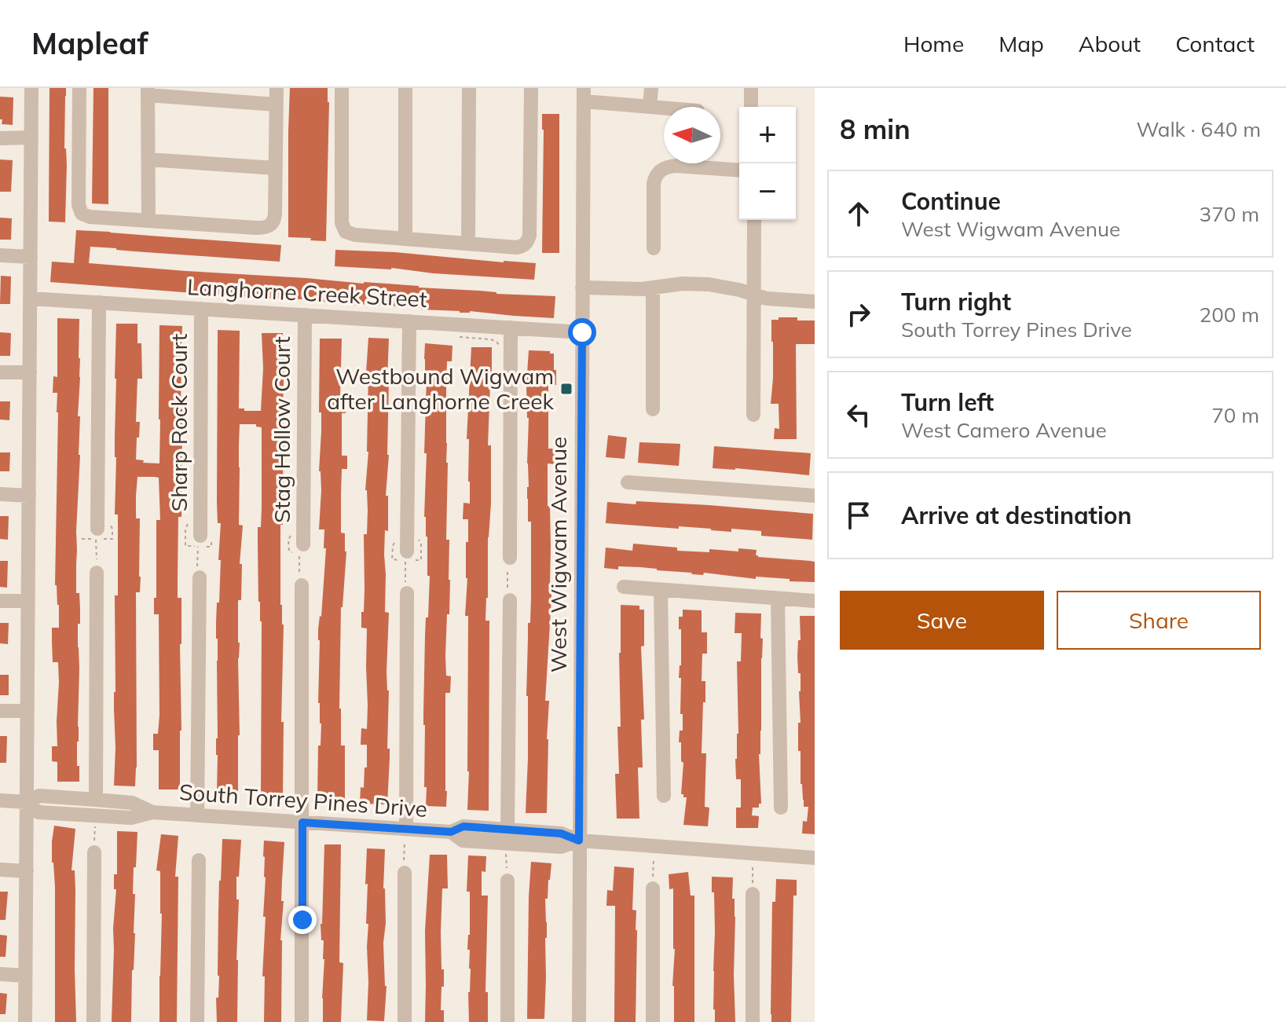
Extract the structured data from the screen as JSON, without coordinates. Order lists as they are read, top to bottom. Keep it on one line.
{"streets":{"street":["Langhorne Creek Street","Sharp Rock Court","Stag Hollow Court","West Wigwam Avenue","South Torrey Pines Drive"]},"crossings":[["Langhorne Creek Street","Sharp Rock Court"],["Langhorne Creek Street","Stag Hollow Court"],["Langhorne Creek Street","West Wigwam Avenue"],["West Wigwam Avenue","South Torrey Pines Drive"]],"places":{"transit":["Westbound Wigwam after Langhorne Creek"]},"north":"left","page":{"header":"Mapleaf","nav":["Home","Map","About","Contact"],"heading":["8 min","Walk · 640 m"],"map_buttons":["+","−"],"list":[["Continue","West Wigwam Avenue","370 m"],["Turn right","South Torrey Pines Drive","200 m"],["Turn left","West Camero Avenue","70 m"],"Arrive at destination"],"buttons":["Save","Share"]}}
